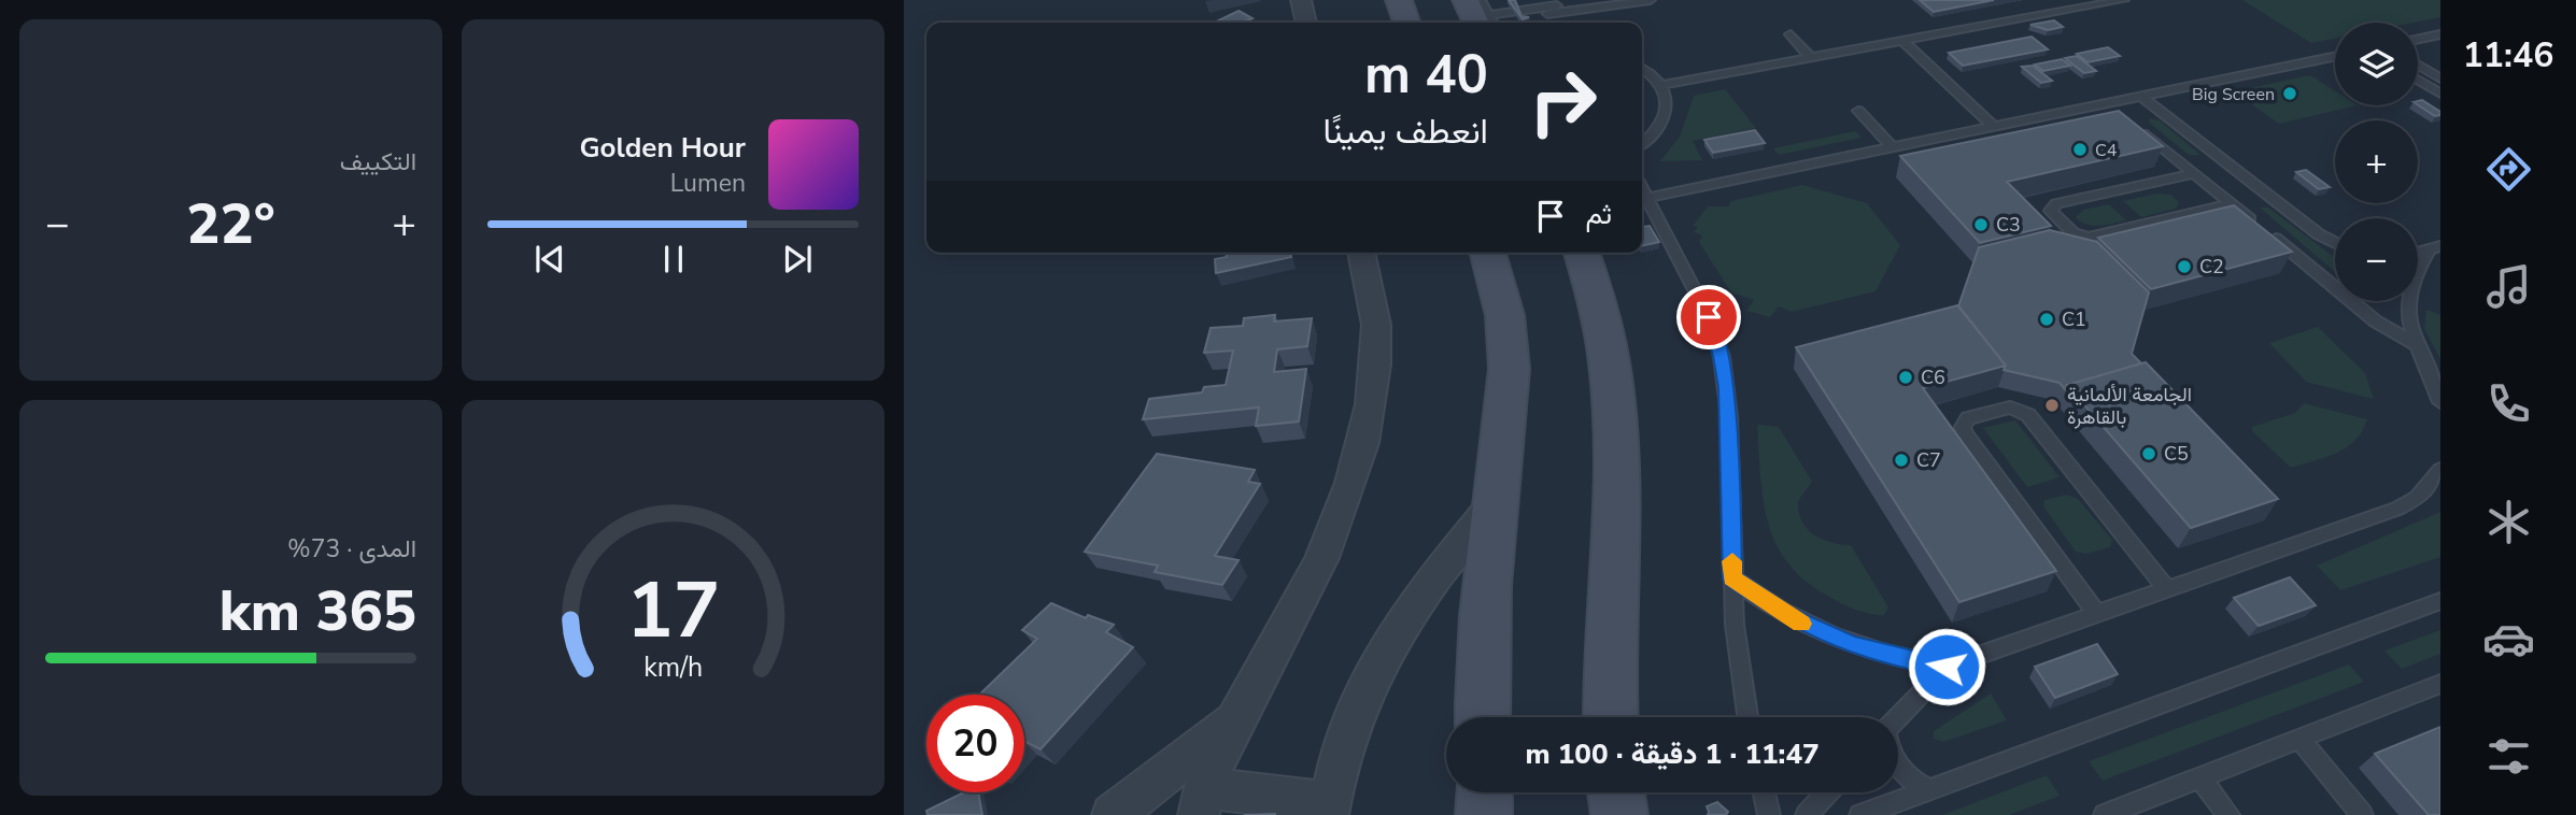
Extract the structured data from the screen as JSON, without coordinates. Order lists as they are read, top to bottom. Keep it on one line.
{"places":["Big Screen","C4","C3","C2","C1","C6","الجامعة الألمانية بالقاهرة","C5","C7"],"page":{"tabs":"11:46","tile":["التكييف",["المدى · 73%","365 km"]],"map_buttons":["+","−"],"turn":["40 m","انعطف يمينًا"],"song":["Golden Hour","Lumen"],"then":"ثم","heat":["−","22°","+"],"limit":"20","trip":"11:47 · 1 دقيقة · 100 m","gauge":["17","km/h"]}}
